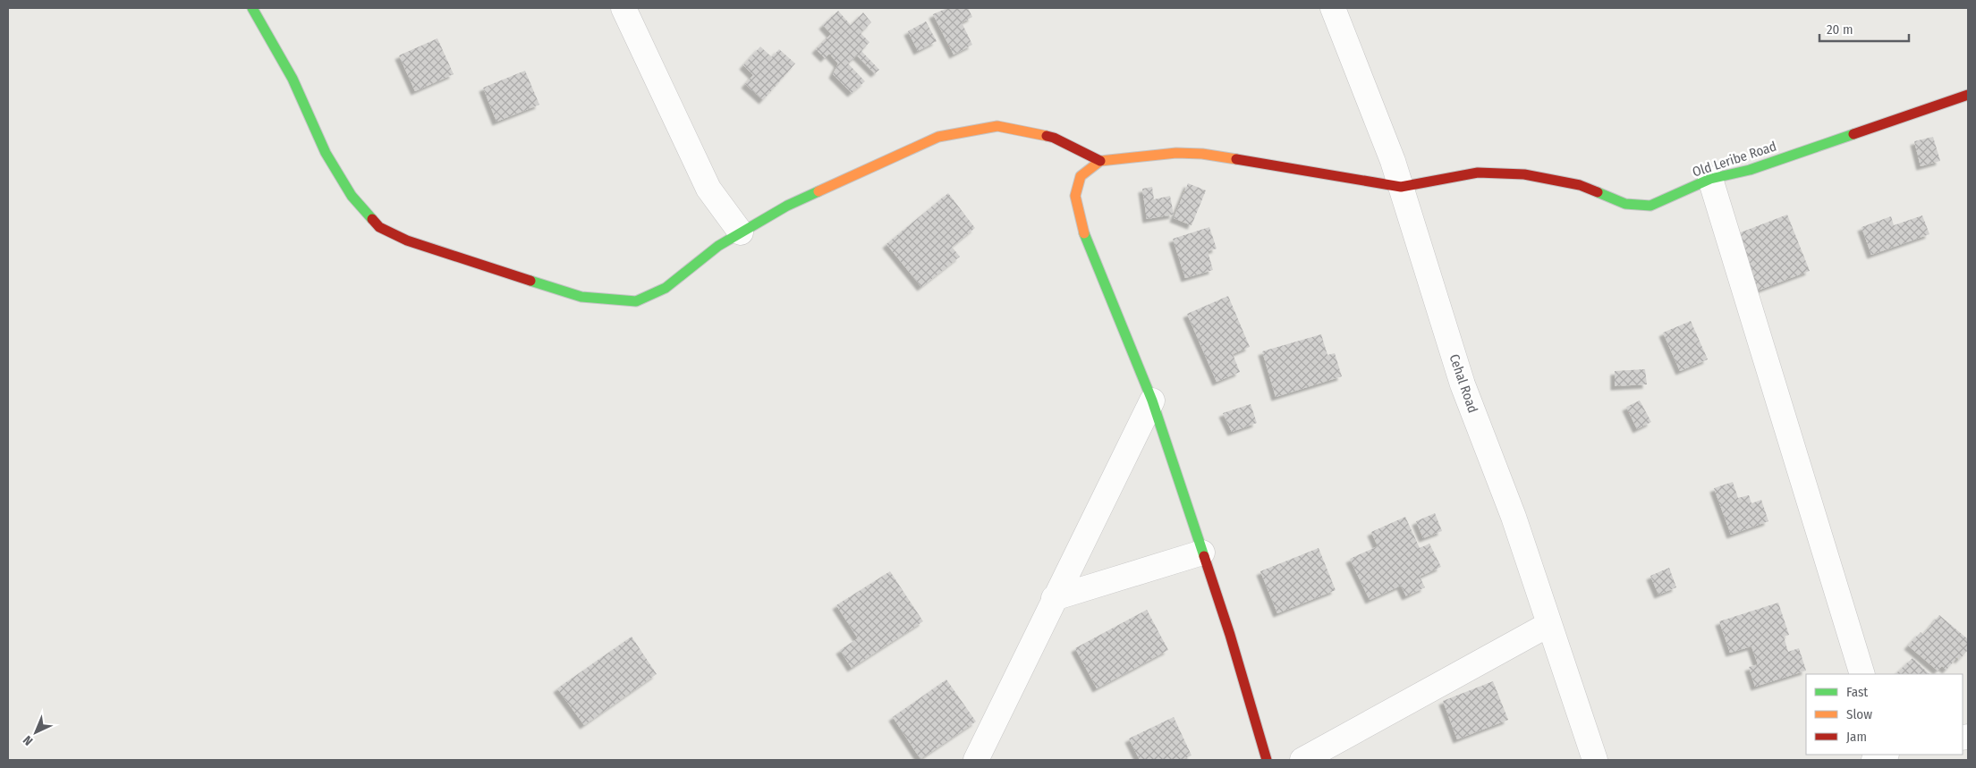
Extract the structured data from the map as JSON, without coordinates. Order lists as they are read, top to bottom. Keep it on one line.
{"streets":{"street":["Old Leribe Road","Cehal Road"]},"crossings":[["Old Leribe Road","Cehal Road"]],"legend":["Fast","Slow","Jam"],"scale_bar":"20 m","north":"bottom left"}
